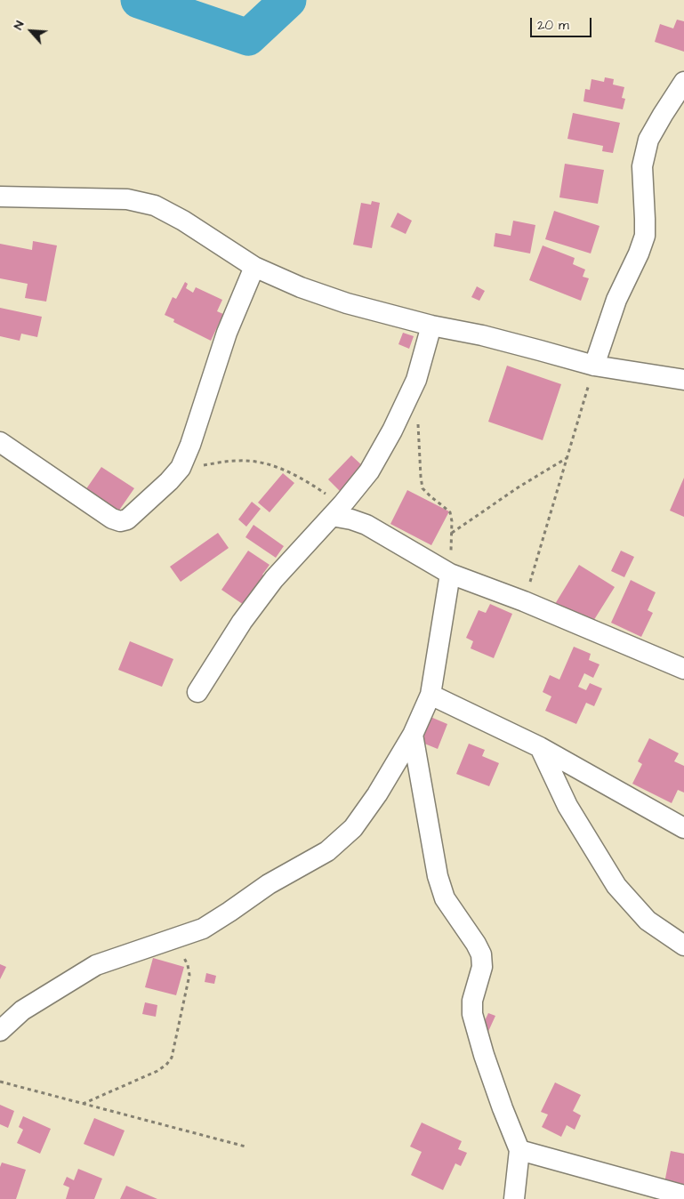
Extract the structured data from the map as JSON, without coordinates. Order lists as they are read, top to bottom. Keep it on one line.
{"scale_bar":"20 m","north":"top left"}
